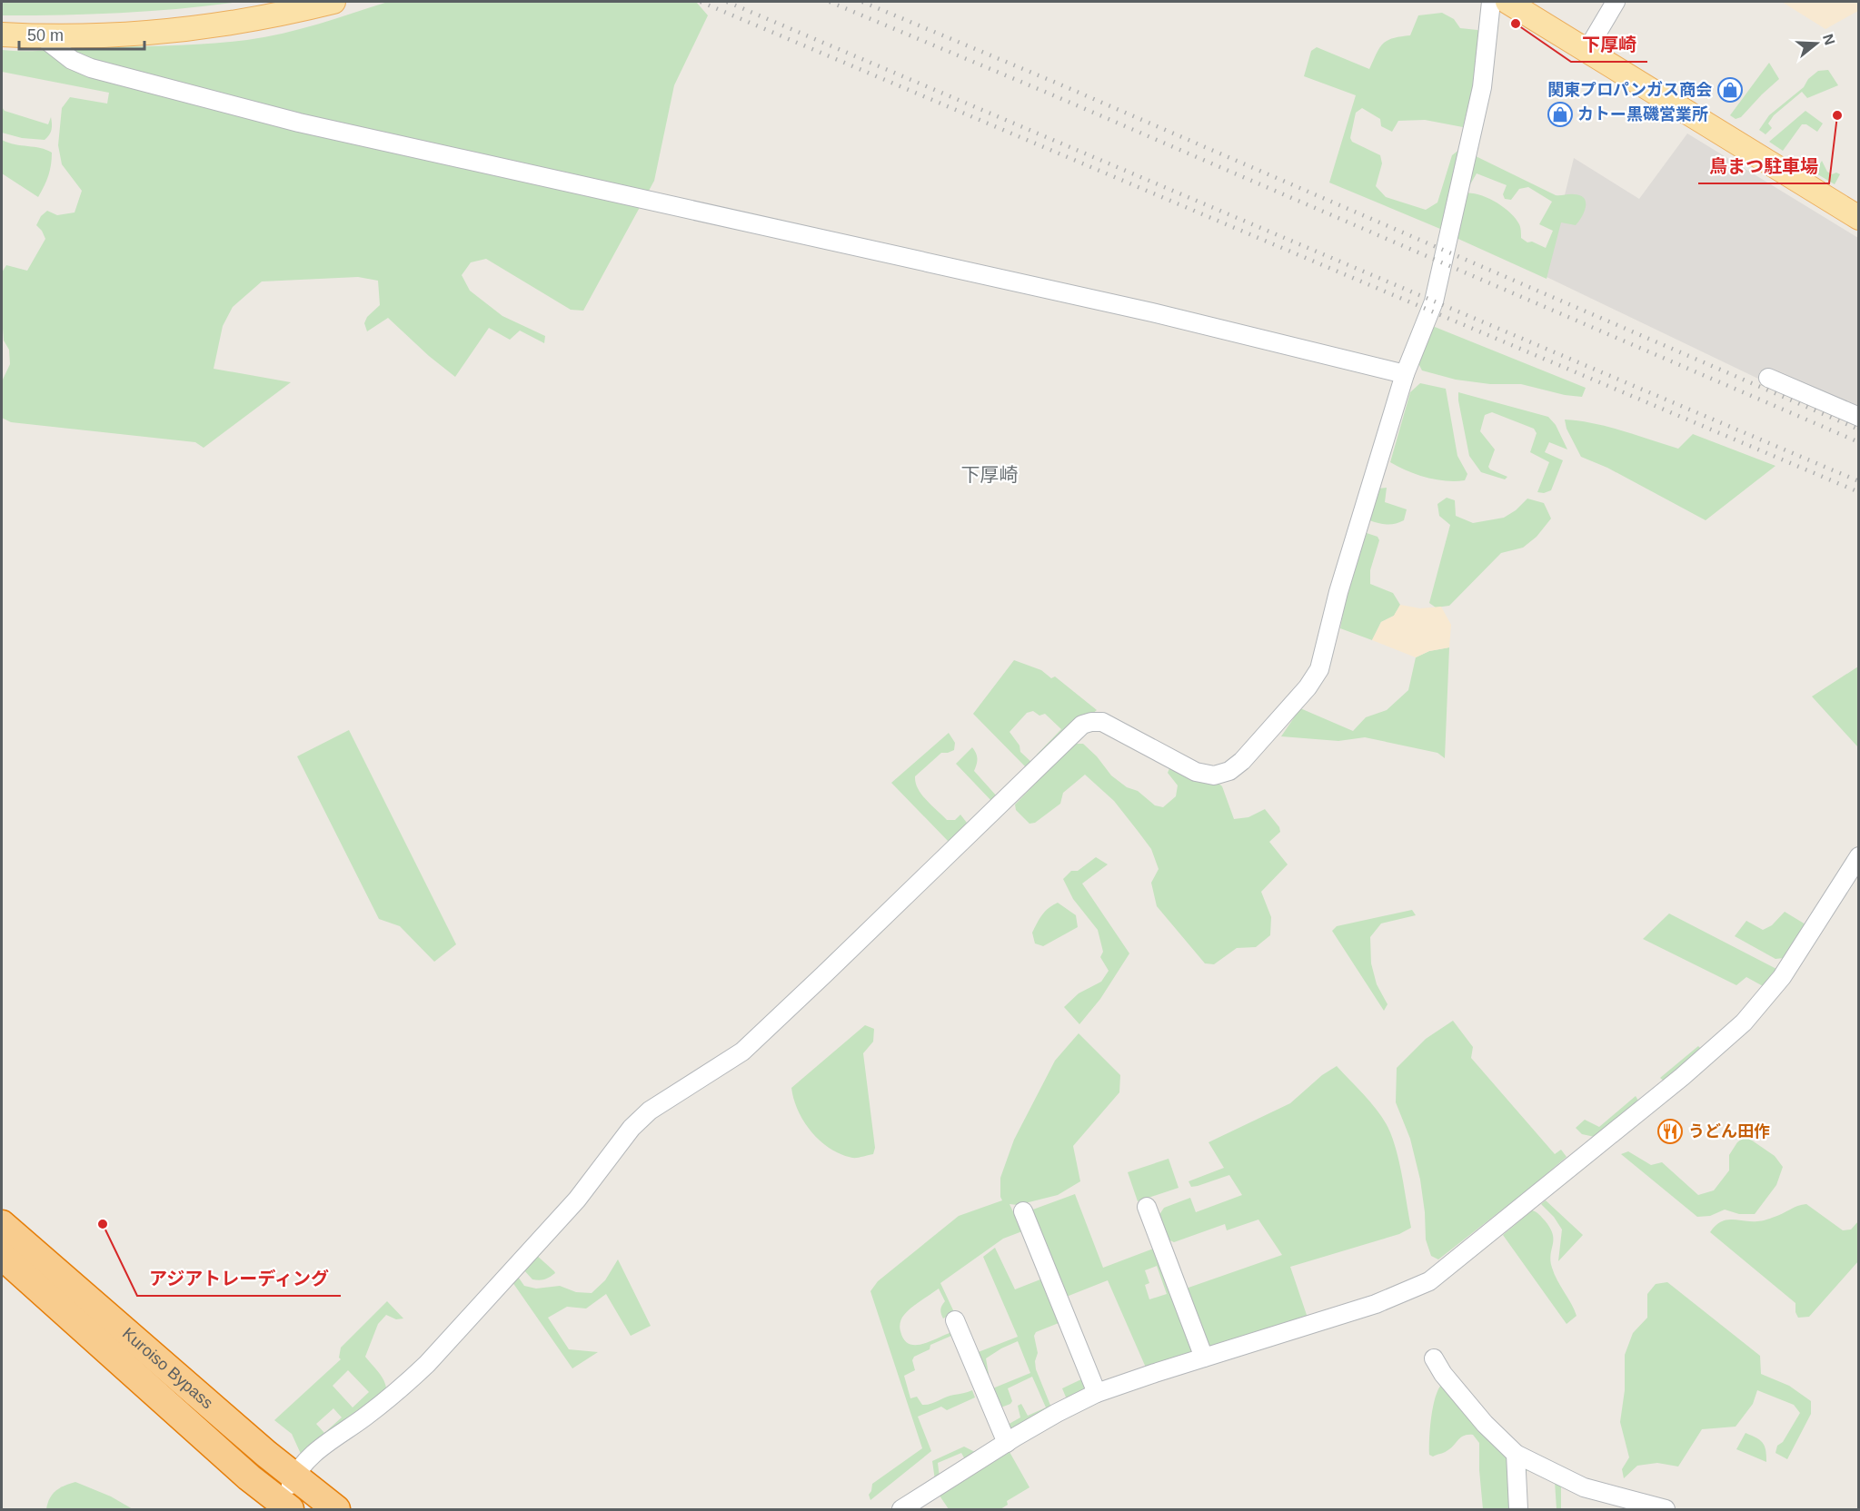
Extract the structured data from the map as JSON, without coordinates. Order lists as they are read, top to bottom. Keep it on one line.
{"streets":{"highway":["Kuroiso Bypass"]},"districts":["下厚崎"],"places":{"other":["下厚崎","鳥まつ駐車場","アジアトレーディング"],"shop":["関東プロパンガス商会","カトー黒磯営業所"],"restaurant":["うどん田作"]},"scale_bar":"50 m","north":"right"}
